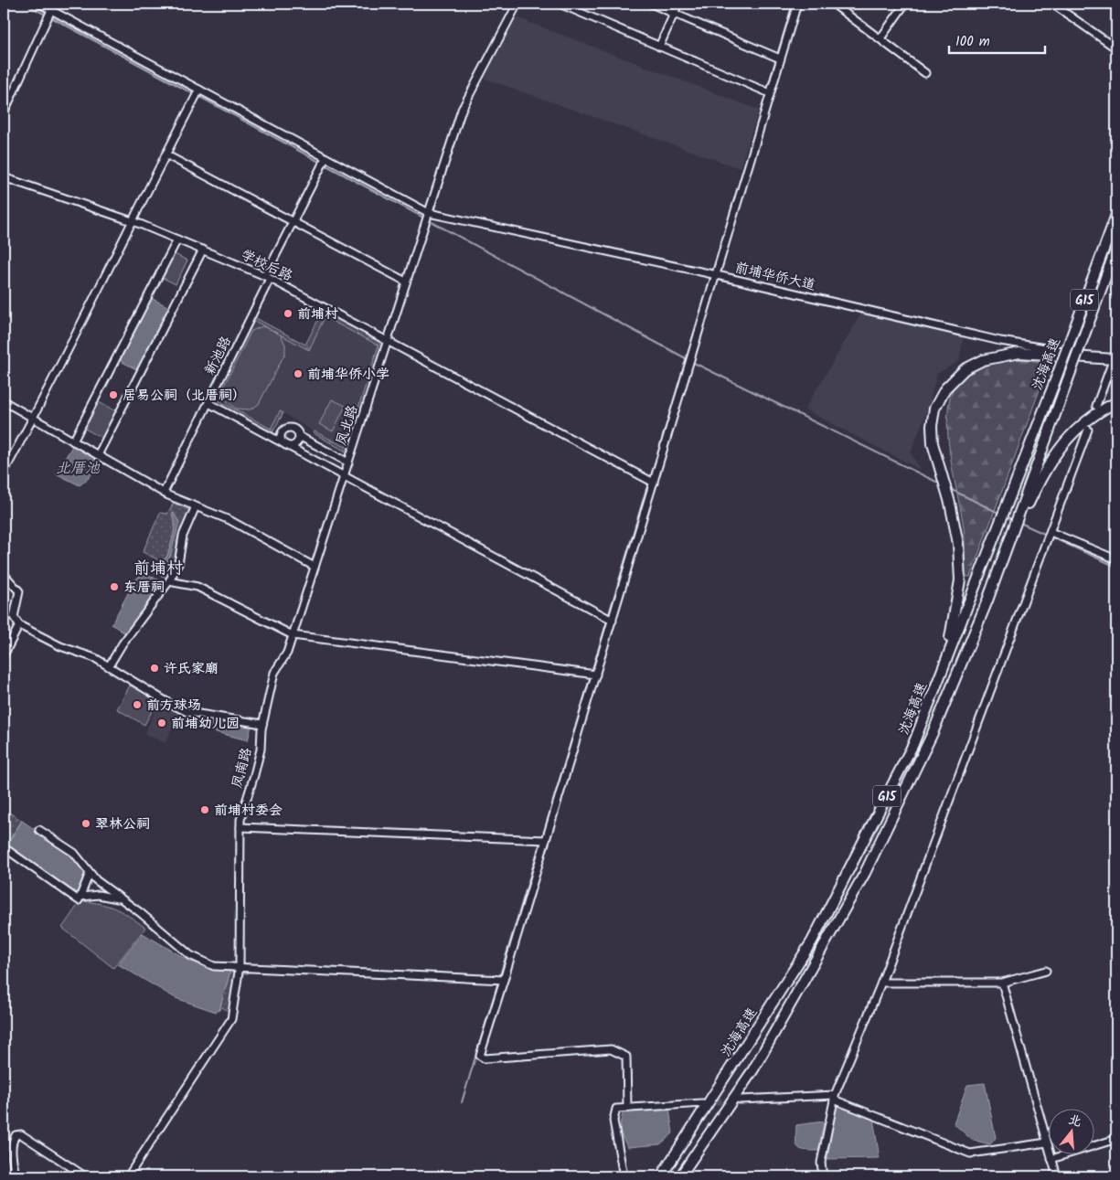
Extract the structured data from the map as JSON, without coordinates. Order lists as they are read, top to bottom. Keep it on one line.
{"streets":{"highway":["G15","沈海高速"],"street":["学校后路","前埔华侨大道","新池路","凤北路","凤南路"]},"crossings":[["学校后路","新池路"],["学校后路","凤北路"],["前埔华侨大道","新池路"],["前埔华侨大道","凤北路"],["凤北路","凤南路"]],"districts":["前埔村"],"water":["北厝池"],"places":["前埔村","前埔华侨小学","居易公祠（北厝祠）","东厝祠","许氏家廟","前方球场","前埔幼儿园","前埔村委会","翠林公祠"],"scale_bar":"100 m","north":"top"}
